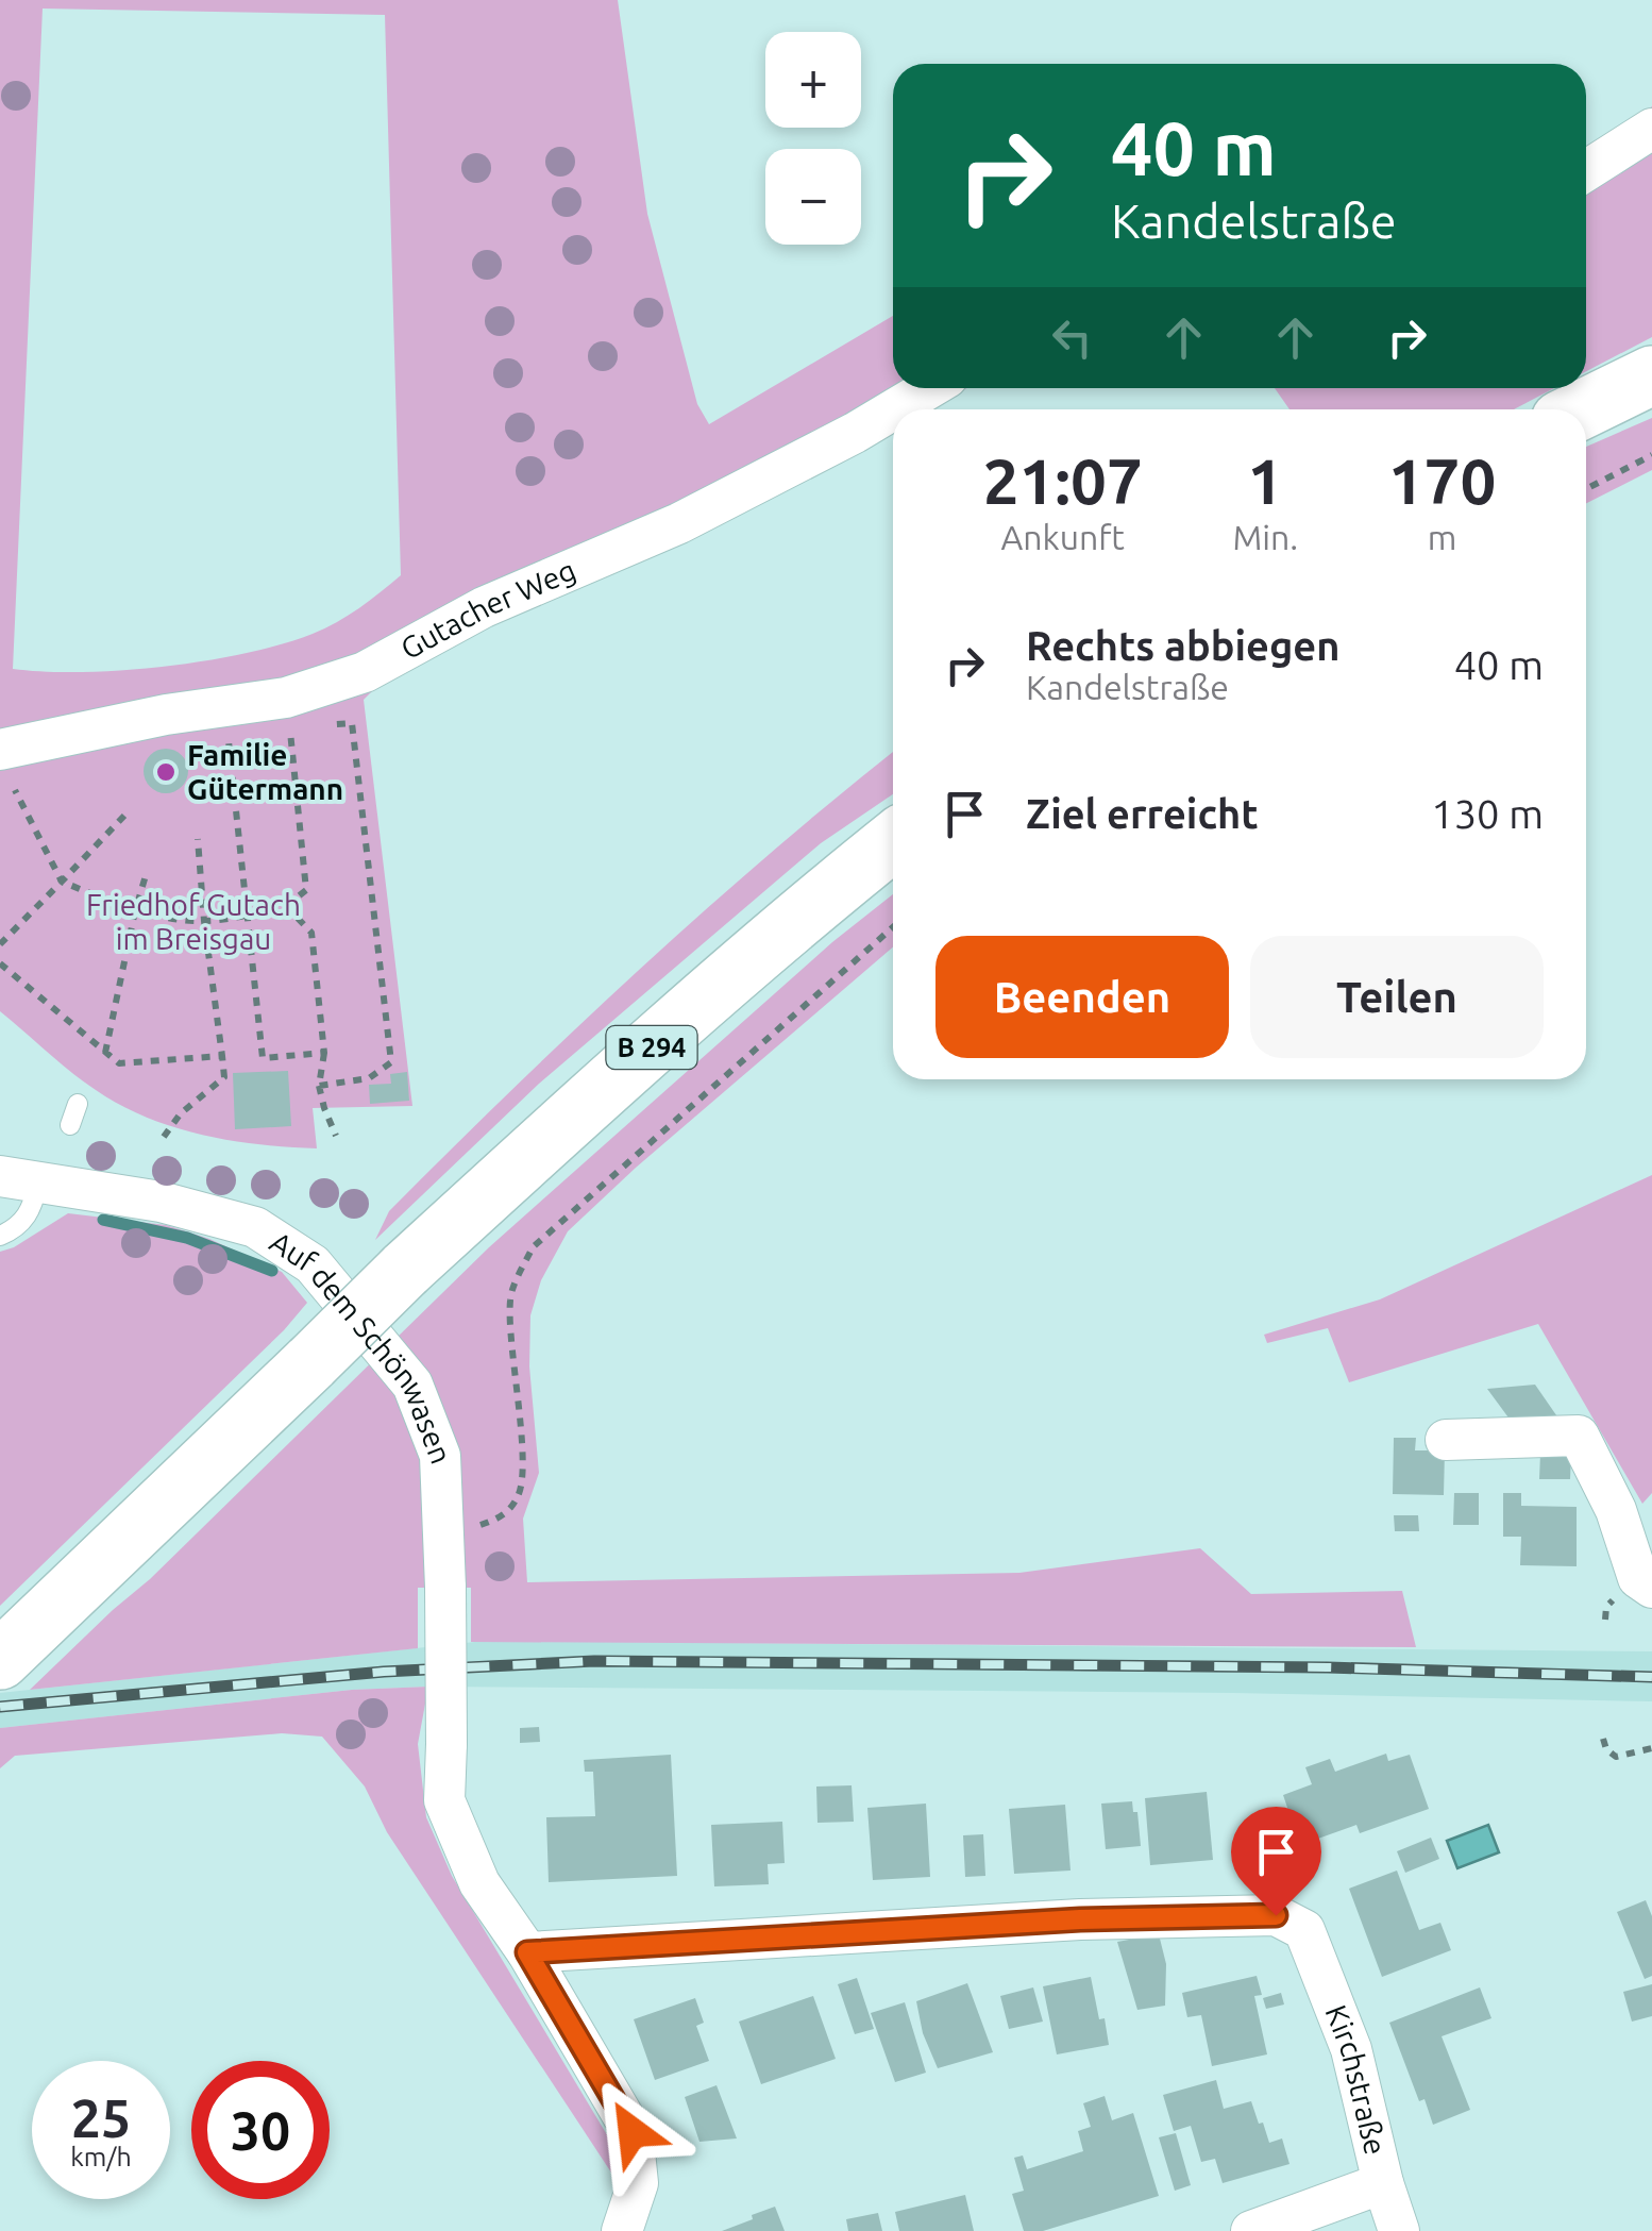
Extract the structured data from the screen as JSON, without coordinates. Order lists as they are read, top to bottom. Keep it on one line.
{"streets":{"highway":["B 294"],"street":["Gutacher Weg","Auf dem Schönwasen","Kirchstraße"]},"crossings":[["Auf dem Schönwasen","Kirchstraße"]],"parks":["Friedhof Gutach im Breisgau"],"places":["Familie Gütermann"],"page":{"map_buttons":["+","−"],"turn":["40 m","Kandelstraße"],"eta":["21:07","Ankunft","1","Min.","170","m"],"list":[{"name":"Rechts abbiegen","note":"Kandelstraße","value":"40 m"},{"name":"Ziel erreicht","value":"130 m"}],"buttons":["Beenden","Teilen"],"speed":"25 km/h","limit":"30"}}
